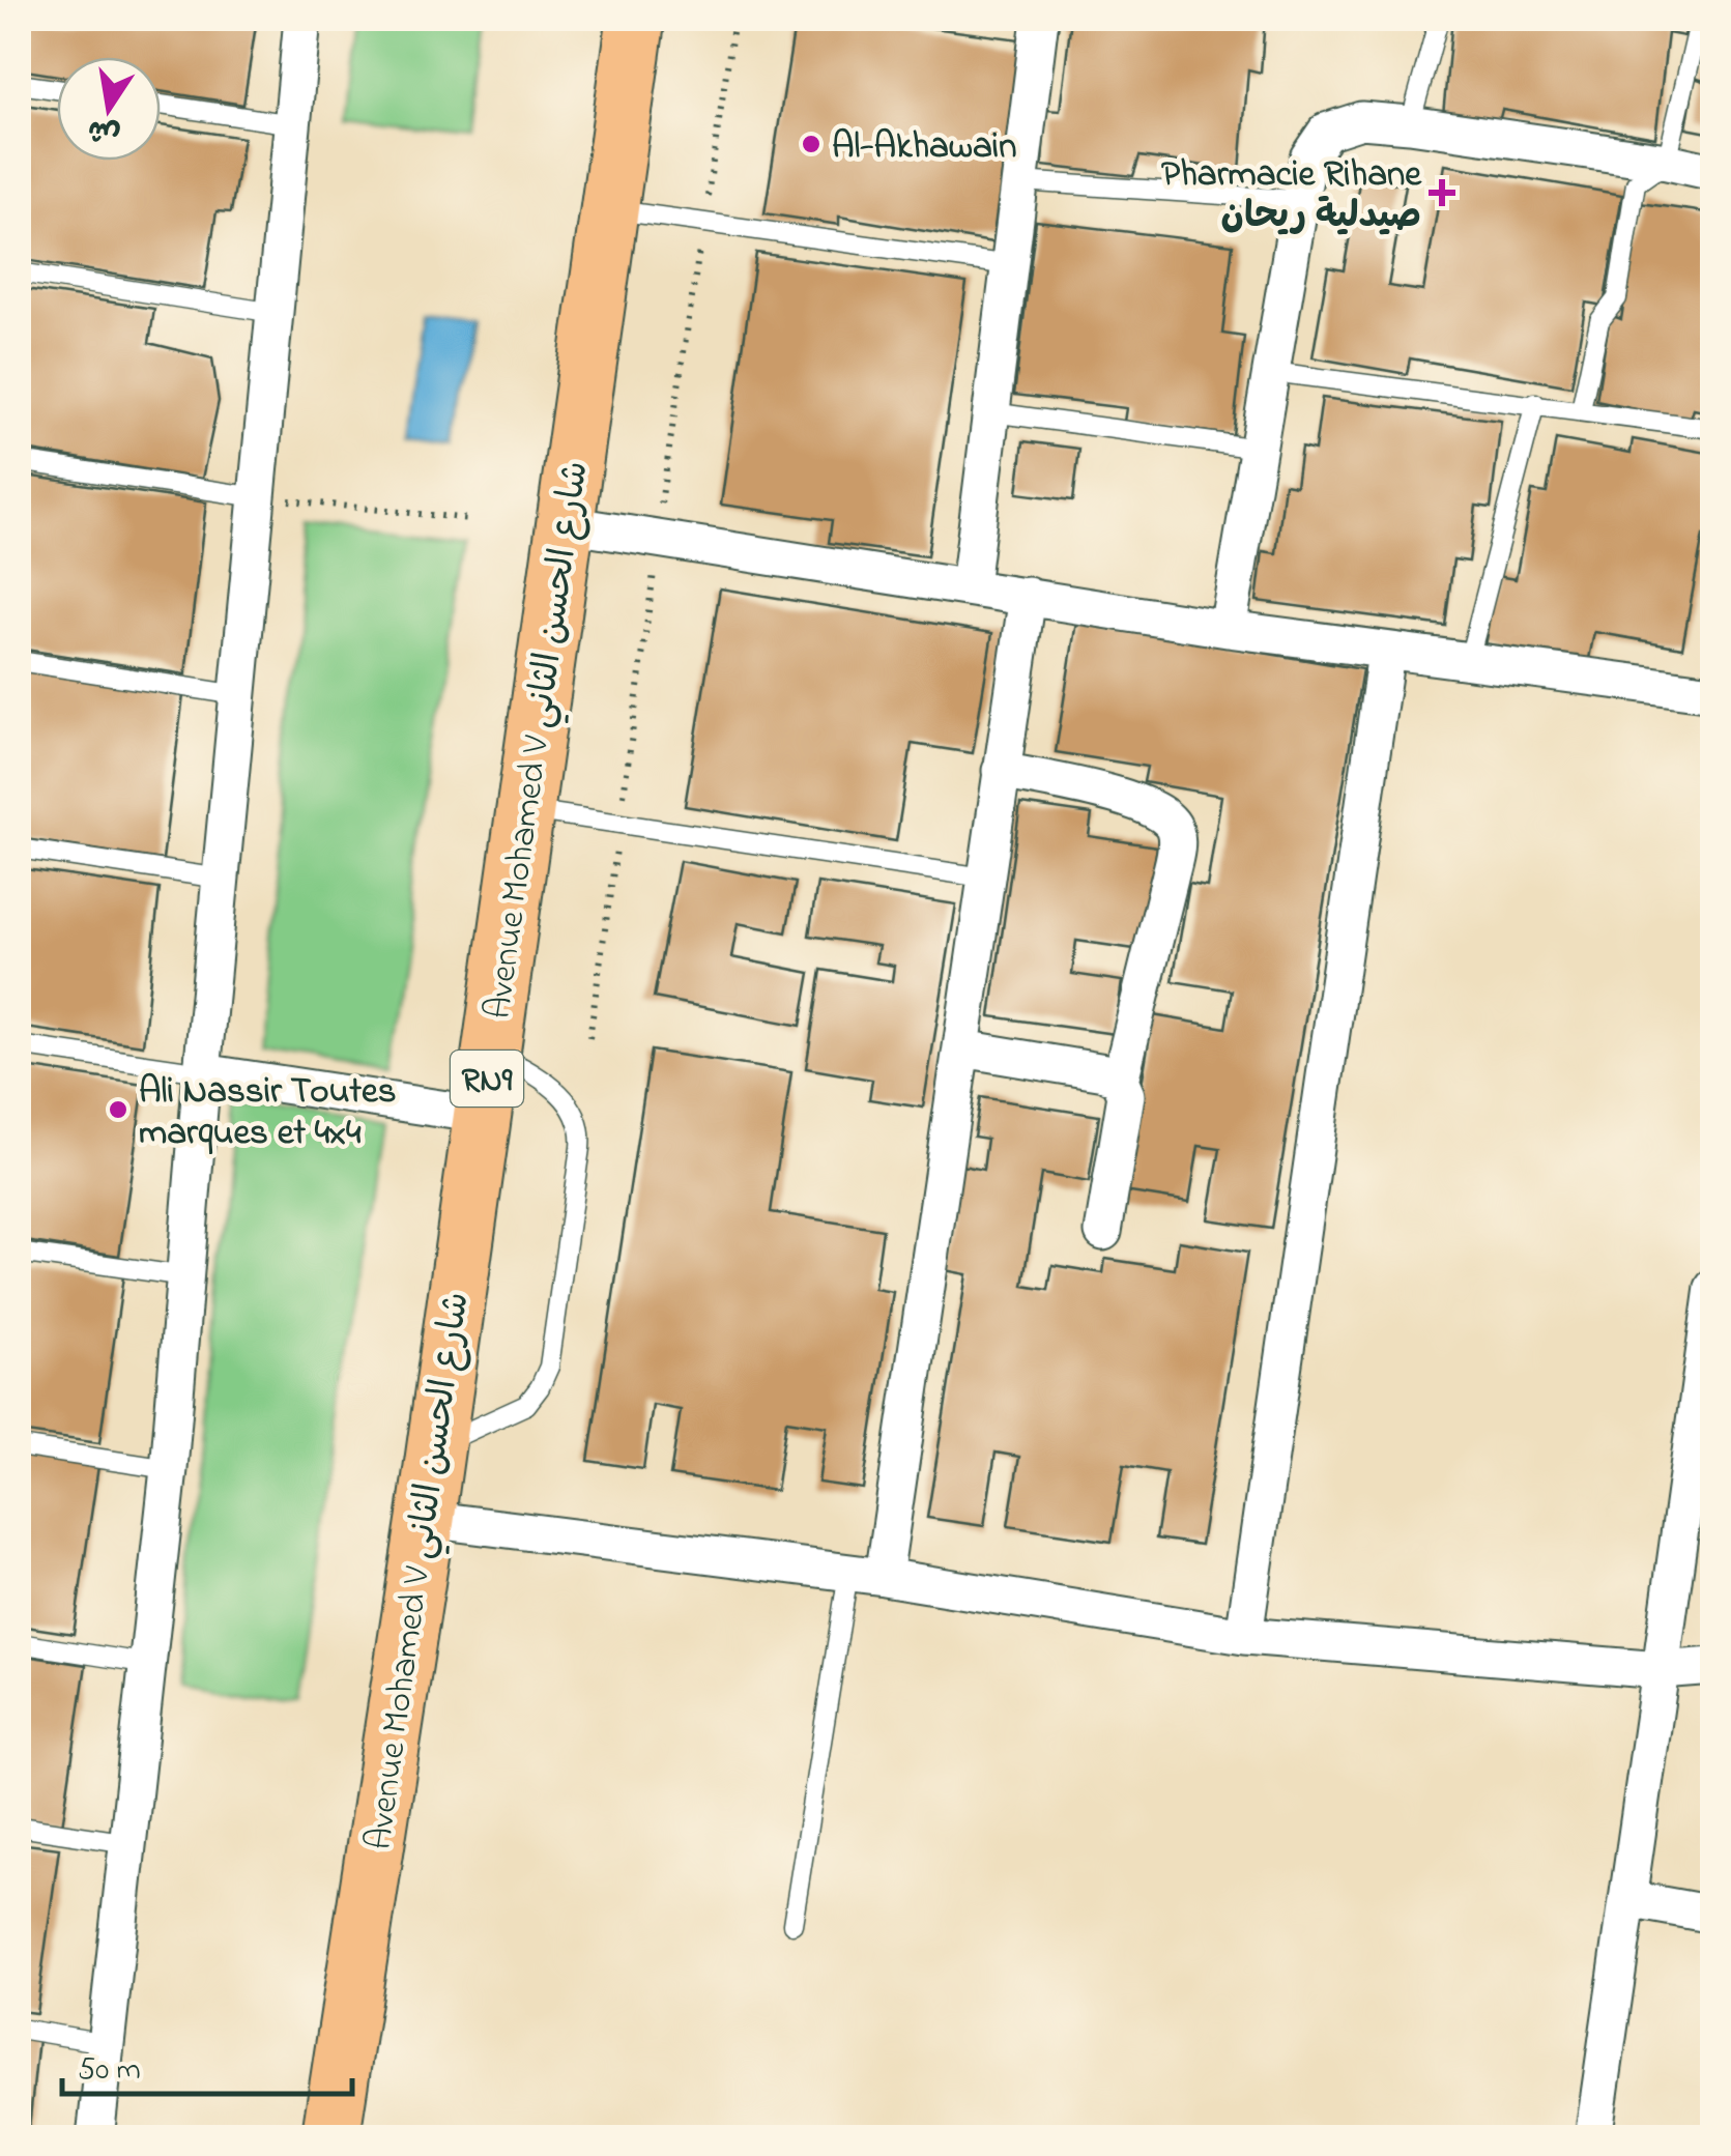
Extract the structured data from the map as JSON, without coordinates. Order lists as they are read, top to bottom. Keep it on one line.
{"streets":{"main road":["Avenue Mohamed V شارع الحسن الثاني","RN9"]},"places":{"other":["Al-Akhawain","Ali Nassir Toutes marques et 4x4"],"health":["Pharmacie Rihane صيدلية ريحان"]},"scale_bar":"50 m","north":"bottom"}
